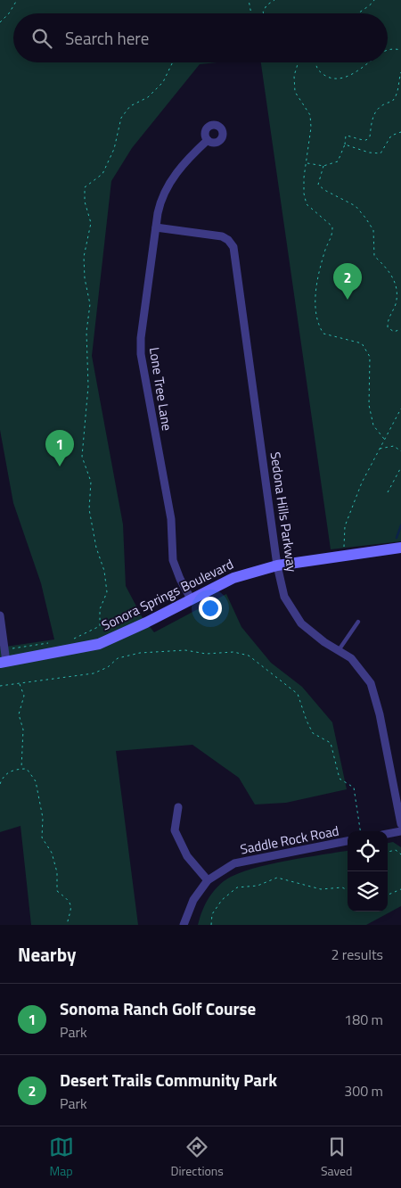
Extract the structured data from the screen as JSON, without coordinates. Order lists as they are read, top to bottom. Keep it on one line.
{"streets":{"street":["Lone Tree Lane","Sedona Hills Parkway","Sonora Springs Boulevard","Saddle Rock Road"]},"crossings":[["Lone Tree Lane","Sedona Hills Parkway"],["Lone Tree Lane","Sonora Springs Boulevard"],["Sedona Hills Parkway","Sonora Springs Boulevard"]],"page":{"search":"Search here","pins":["2","1"],"heading":["Nearby","2 results"],"list":[{"mark":"1","name":"Sonoma Ranch Golf Course","note":"Park","value":"180 m"},{"mark":"2","name":"Desert Trails Community Park","note":"Park","value":"300 m"}],"nav":["Map","Directions","Saved"]}}
